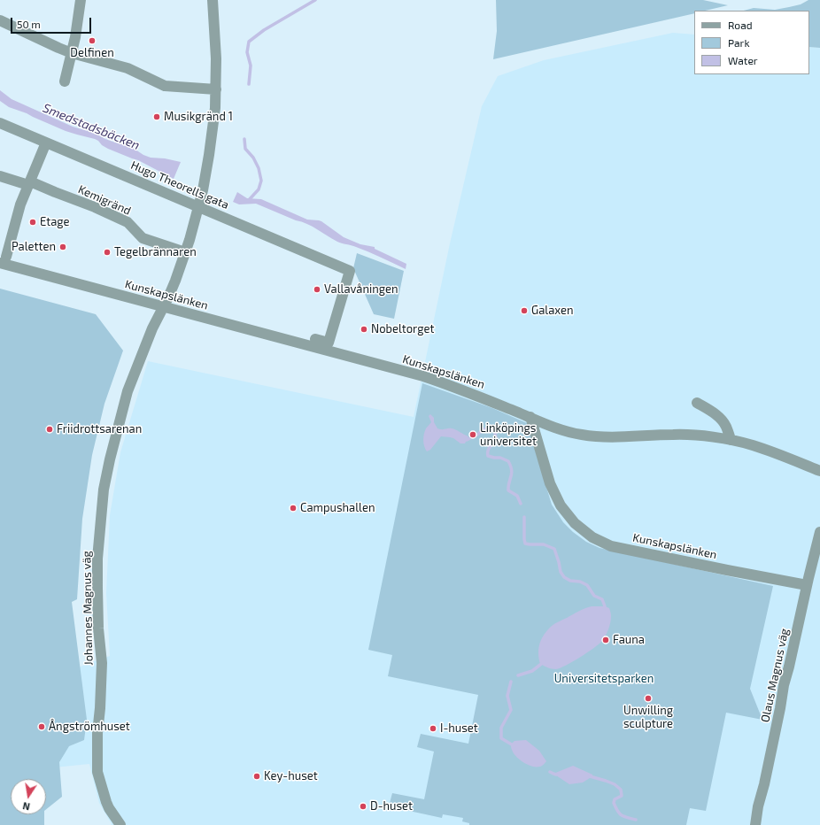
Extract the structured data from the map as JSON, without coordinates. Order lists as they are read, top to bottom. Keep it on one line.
{"streets":{"street":["Hugo Theorells gata","Kemigränd","Kunskapslänken","Johannes Magnus väg","Olaus Magnus väg"]},"crossings":[["Hugo Theorells gata","Johannes Magnus väg"],["Kemigränd","Johannes Magnus väg"],["Kunskapslänken","Johannes Magnus väg"],["Kunskapslänken","Olaus Magnus väg"]],"water":["Smedstadsbäcken"],"parks":["Universitetsparken"],"places":["Delfinen","Musikgränd 1","Etage","Paletten","Tegelbrännaren","Vallavåningen","Galaxen","Nobeltorget","Friidrottsarenan","Linköpings universitet","Campushallen","Fauna","Unwilling sculpture","Ångströmhuset","I-huset","Key-huset","D-huset"],"legend":["Road","Park","Water"],"scale_bar":"50 m","north":"bottom"}
